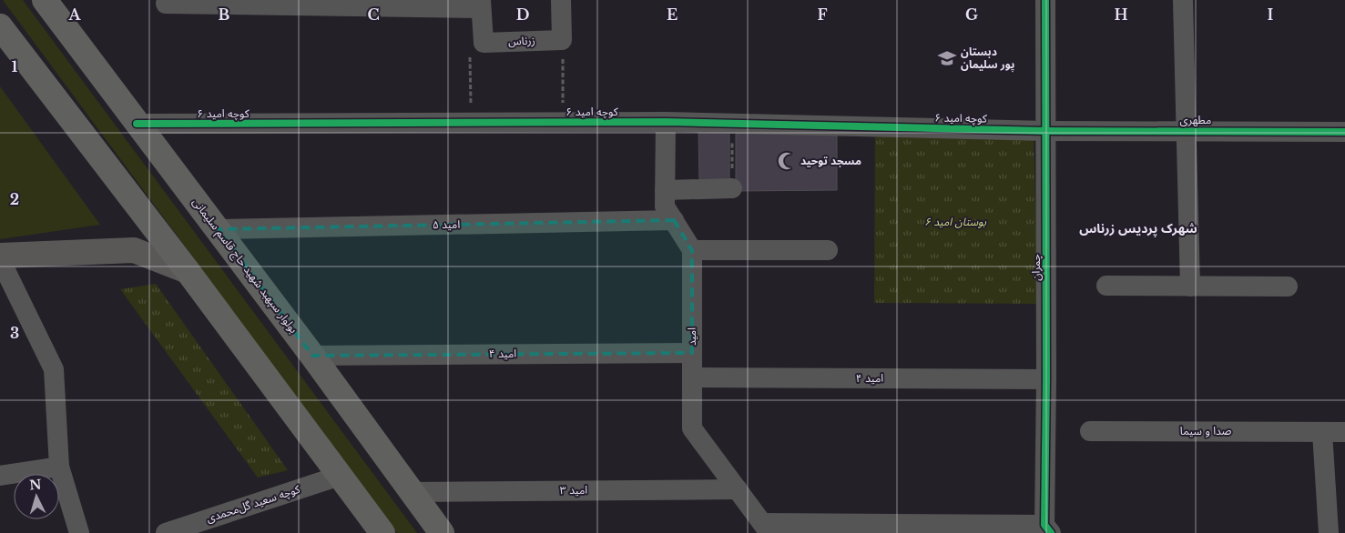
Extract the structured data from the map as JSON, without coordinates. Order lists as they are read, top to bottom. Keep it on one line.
{"streets":{"main road":["بولوار سپهبد شهید حاج قاسم سلیمانی"],"street":["زرناس","کوچه امید ۶","مطهری","امید ۵","چمران","امید","امید ۴","صدا و سیما","امید ۳","کوچه سعید گل‌محمدی"]},"crossings":[["کوچه امید ۶","مطهری"],["کوچه امید ۶","بولوار سپهبد شهید حاج قاسم سلیمانی"],["کوچه امید ۶","چمران"],["مطهری","چمران"],["امید ۵","بولوار سپهبد شهید حاج قاسم سلیمانی"],["بولوار سپهبد شهید حاج قاسم سلیمانی","امید ۴"],["بولوار سپهبد شهید حاج قاسم سلیمانی","امید ۳"],["چمران","امید ۴"],["امید","امید ۴"],["امید","امید ۳"]],"districts":["شهرک پردیس زرناس"],"parks":["بوستان امید ۶"],"places":{"school or university":["دبستان پور سلیمان"],"mosque":["مسجد توحید"]},"north":"top","grid":{"columns":["A","B","C","D","E","F","G","H","I"],"rows":["1","2","3"]}}
